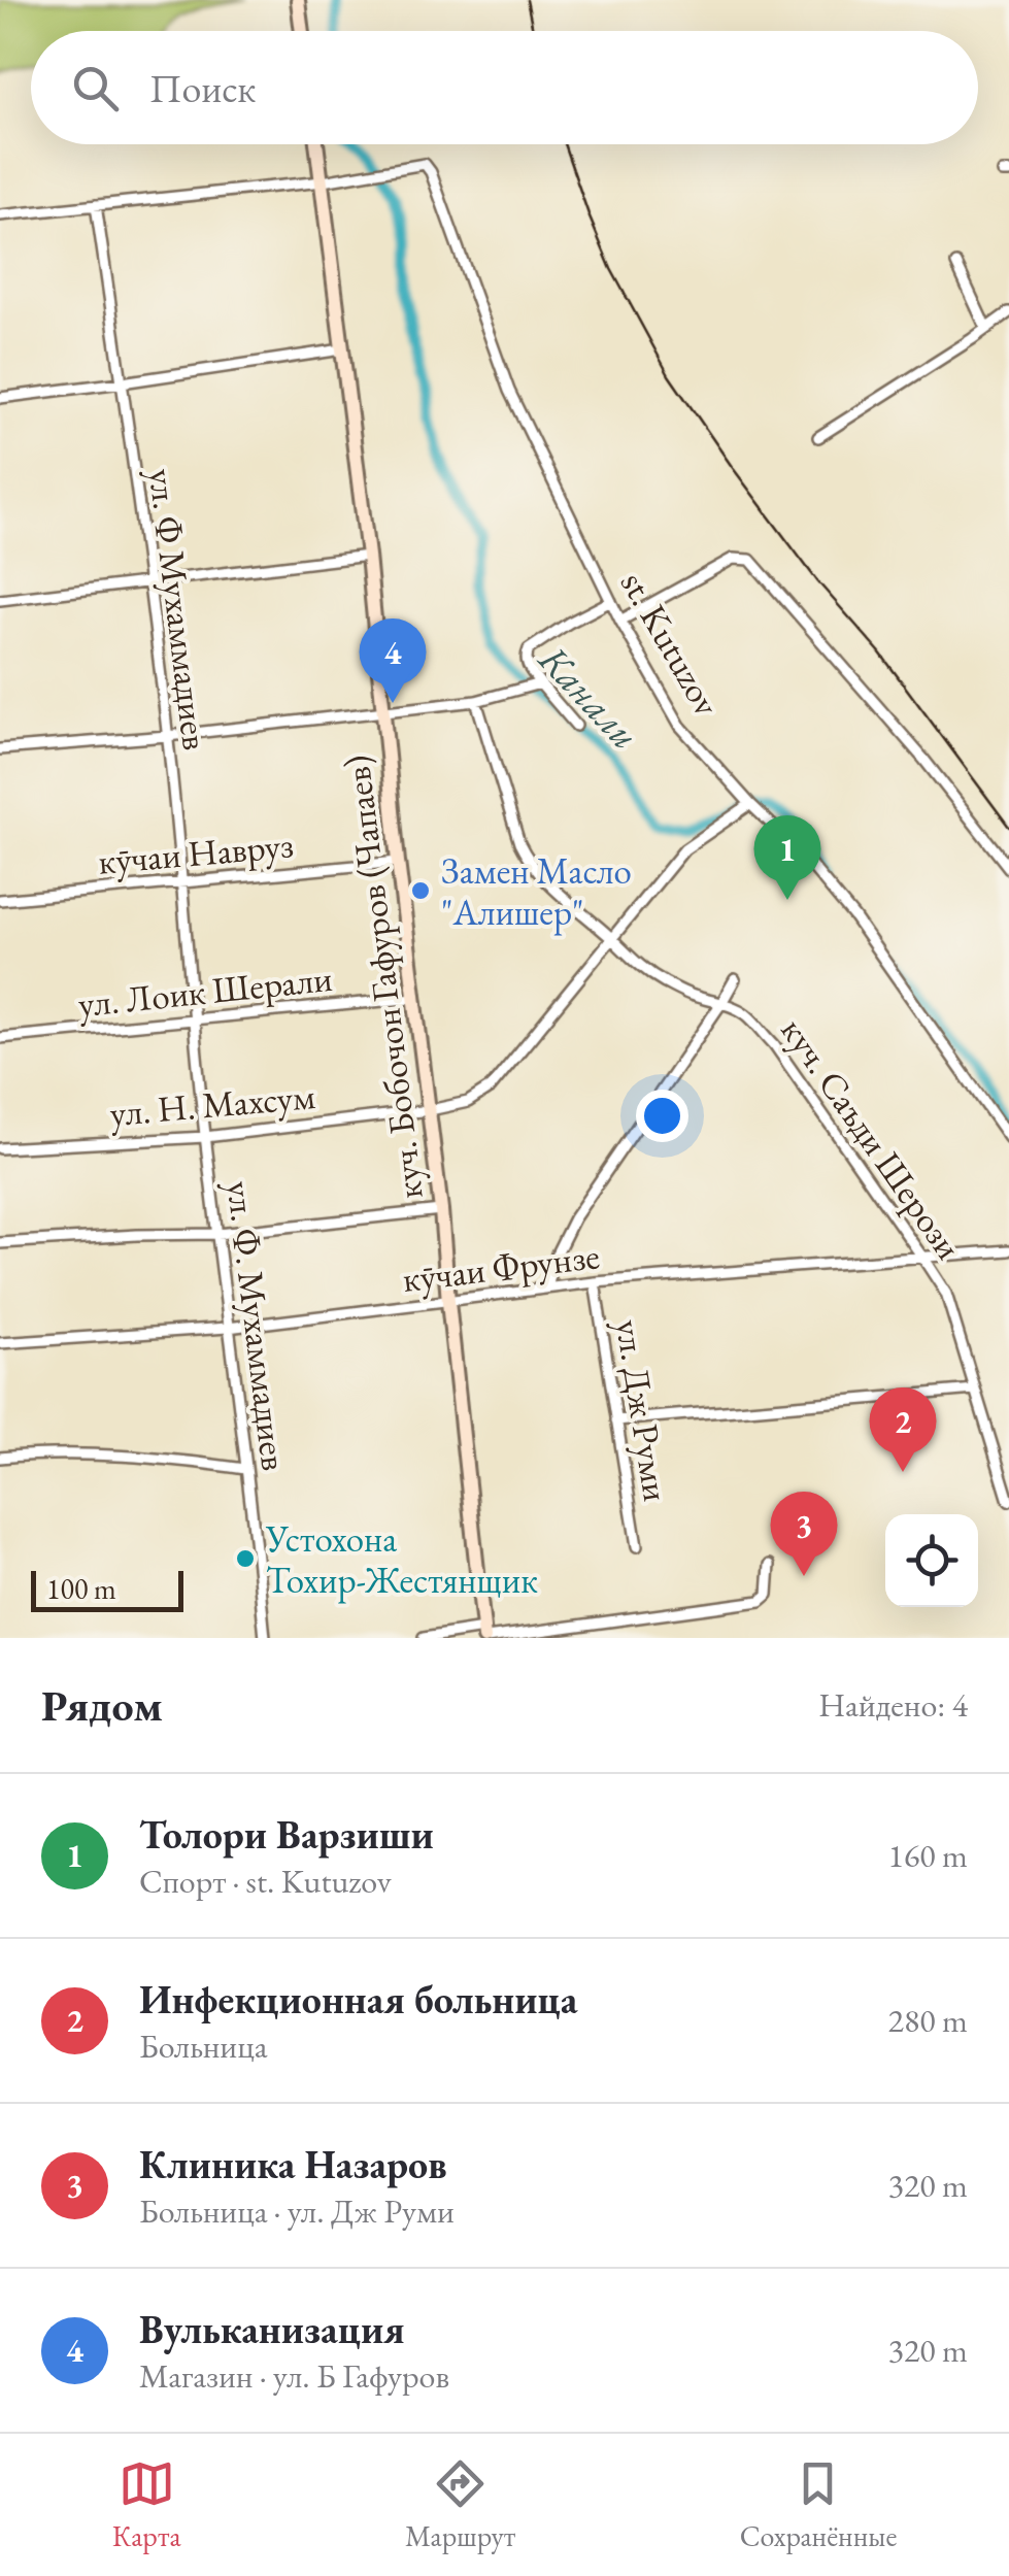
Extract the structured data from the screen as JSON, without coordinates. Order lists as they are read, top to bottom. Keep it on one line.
{"streets":{"street":["ул. Ф Мухаммадиев","st. Kutuzov","кӯчаи Навруз","куч. Бобочон Гафуров (Чапаев)","ул. Лоик Шерали","ул. Н. Махсум","куч. Саъди Шерози","кӯчаи Фрунзе","ул. Ф. Мухаммадиев","ул. Дж Руми"]},"crossings":[["ул. Ф Мухаммадиев","кӯчаи Навруз"],["ул. Ф Мухаммадиев","ул. Лоик Шерали"],["ул. Ф Мухаммадиев","ул. Ф. Мухаммадиев"],["st. Kutuzov","куч. Бобочон Гафуров (Чапаев)"],["st. Kutuzov","ул. Н. Махсум"],["кӯчаи Навруз","куч. Бобочон Гафуров (Чапаев)"],["куч. Бобочон Гафуров (Чапаев)","ул. Лоик Шерали"],["куч. Бобочон Гафуров (Чапаев)","ул. Н. Махсум"],["куч. Бобочон Гафуров (Чапаев)","кӯчаи Фрунзе"],["ул. Лоик Шерали","ул. Ф. Мухаммадиев"],["ул. Н. Махсум","куч. Саъди Шерози"],["ул. Н. Махсум","ул. Ф. Мухаммадиев"],["куч. Саъди Шерози","кӯчаи Фрунзе"],["кӯчаи Фрунзе","ул. Ф. Мухаммадиев"],["кӯчаи Фрунзе","ул. Дж Руми"]],"water":["Канали"],"places":["Замен Масло \"Алишер\"","Устохона Тохир-Жестянщик"],"scale_bar":"100 m","page":{"search":"Поиск","pins":["4","1","2","3"],"scale":"100 m","heading":["Рядом","Найдено: 4"],"list":[{"mark":"1","name":"Толори Варзиши","note":"Спорт · st. Kutuzov","value":"160 m"},{"mark":"2","name":"Инфекционная больница","note":"Больница","value":"280 m"},{"mark":"3","name":"Клиника Назаров","note":"Больница · ул. Дж Руми","value":"320 m"},{"mark":"4","name":"Вульканизация","note":"Магазин · ул. Б Гафуров","value":"320 m"}],"nav":["Карта","Маршрут","Сохранённые"]}}
